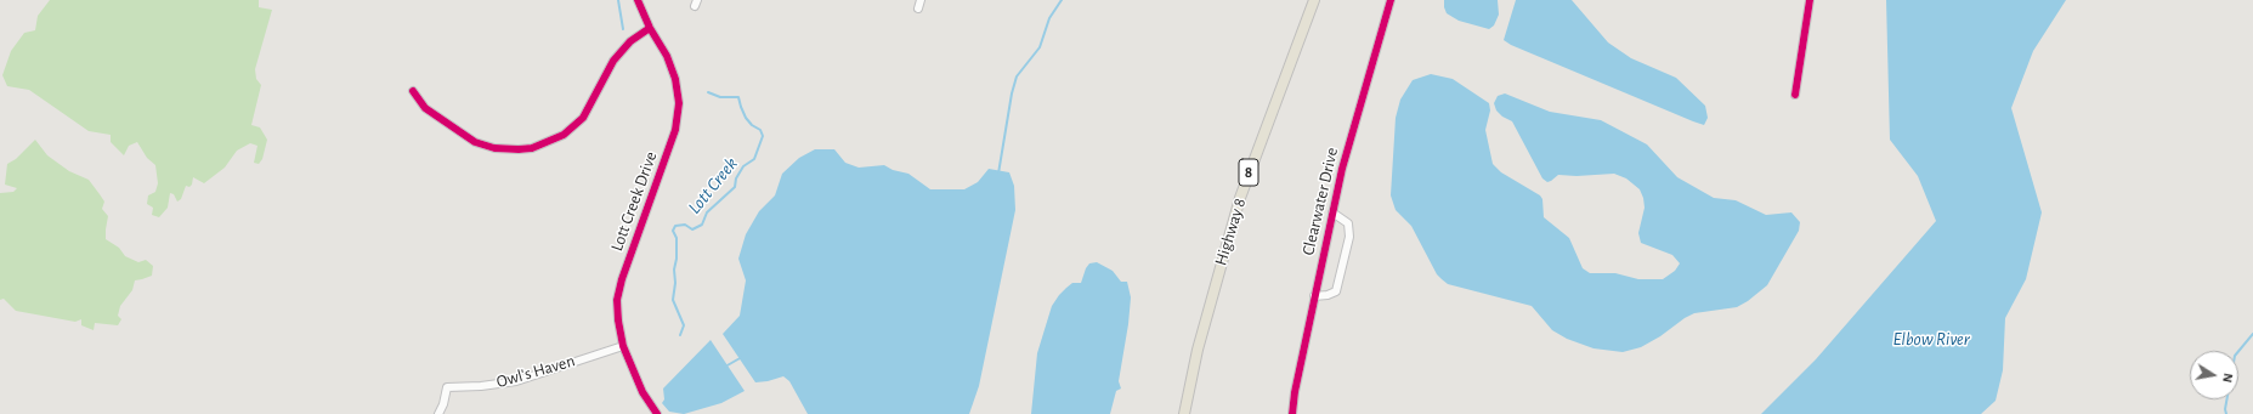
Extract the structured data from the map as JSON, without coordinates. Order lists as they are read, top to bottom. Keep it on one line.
{"streets":{"main road":["8","Highway 8"],"street":["Lott Creek Drive","Clearwater Drive","Owl's Haven"]},"crossings":[["Lott Creek Drive","Owl's Haven"]],"water":["Lott Creek","Elbow River"],"north":"right"}
